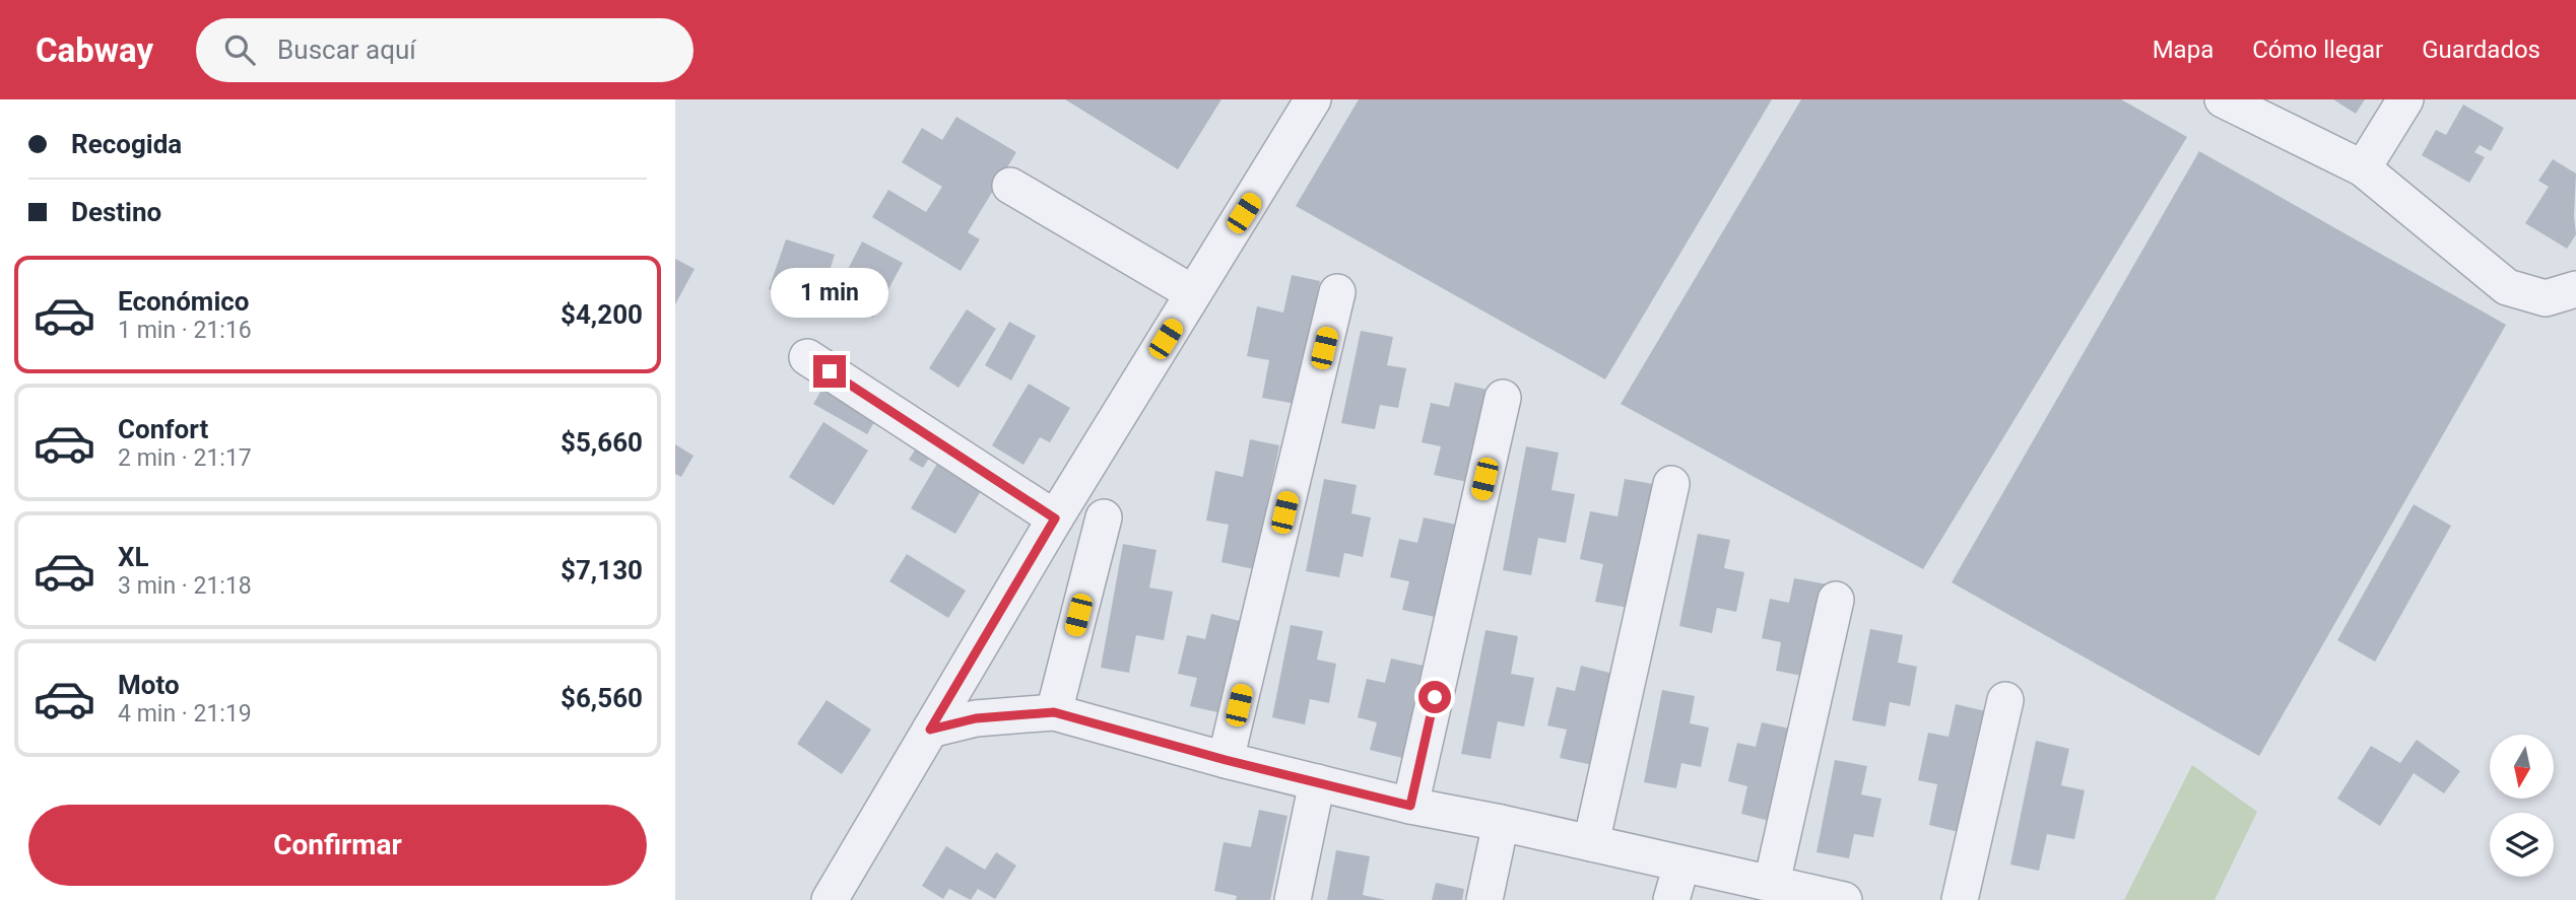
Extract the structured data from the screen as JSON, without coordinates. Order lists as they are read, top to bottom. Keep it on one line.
{"north":"bottom","page":{"header":"Cabway","search":"Buscar aquí","nav":["Mapa","Cómo llegar","Guardados"],"banner":["Recogida","Destino"],"list":[{"name":"Económico","note":"1 min · 21:16","value":"$4,200"},{"name":"Confort","note":"2 min · 21:17","value":"$5,660"},{"name":"XL","note":"3 min · 21:18","value":"$7,130"},{"name":"Moto","note":"4 min · 21:19","value":"$6,560"}],"bubble":"1 min","buttons":"Confirmar"}}
